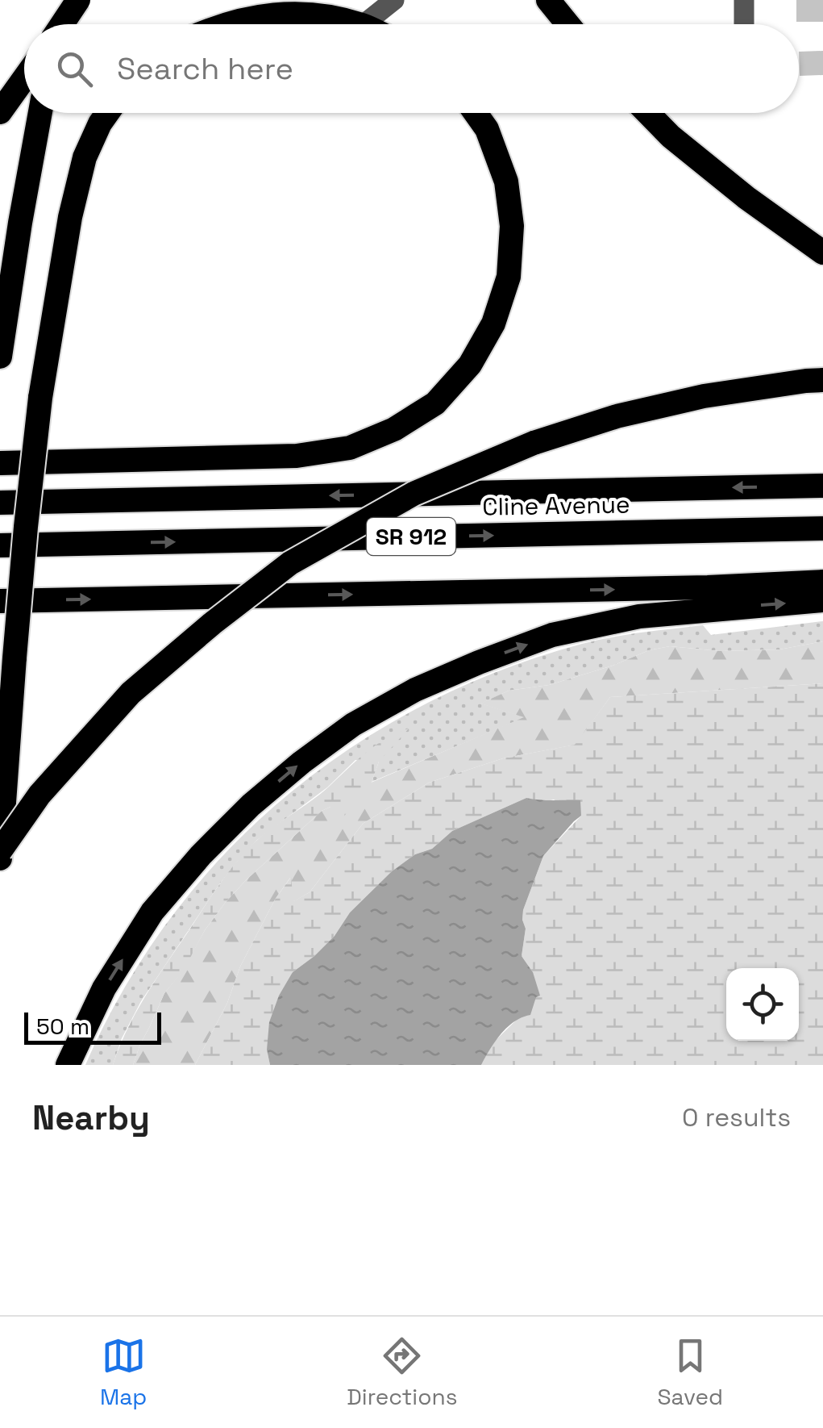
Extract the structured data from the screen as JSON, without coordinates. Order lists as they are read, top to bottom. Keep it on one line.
{"streets":{"highway":["Cline Avenue","SR 912"]},"scale_bar":"50 m","page":{"search":"Search here","scale":"50 m","heading":["Nearby","0 results"],"nav":["Map","Directions","Saved"]}}
